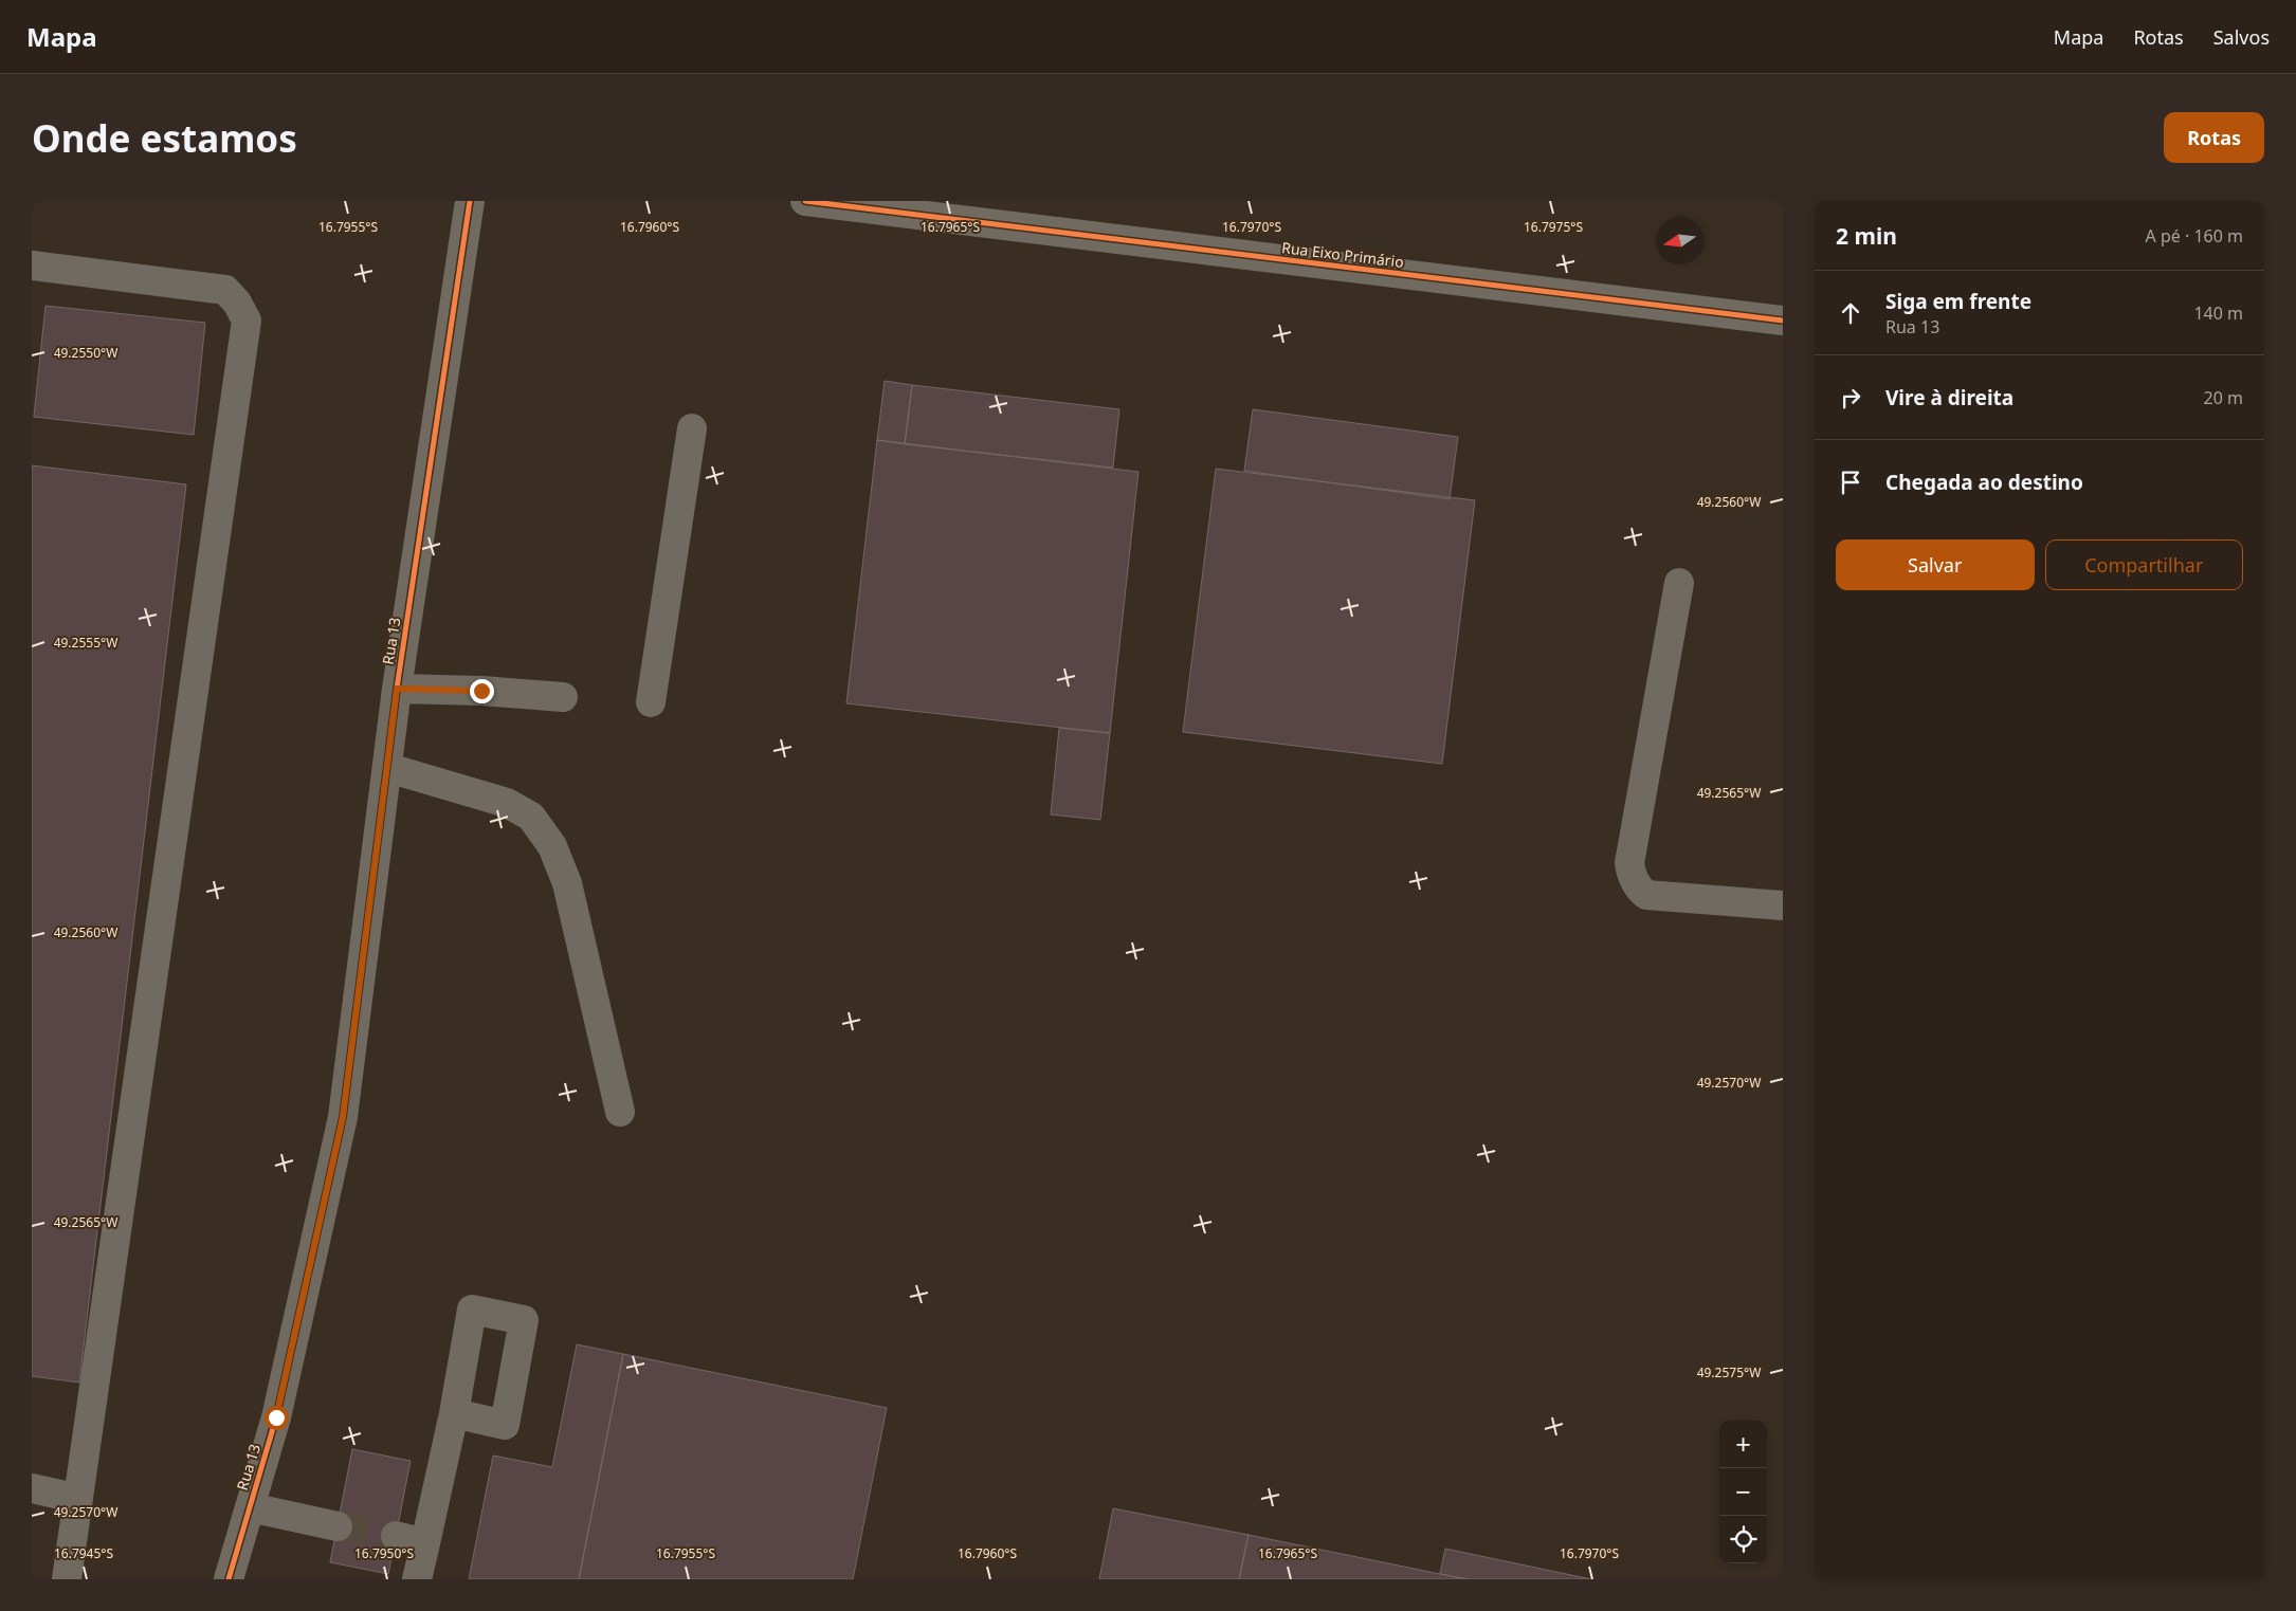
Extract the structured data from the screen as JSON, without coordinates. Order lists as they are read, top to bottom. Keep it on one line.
{"streets":{"street":["Rua Eixo Primário","Rua 13"]},"north":"left","page":{"header":"Mapa","nav":["Mapa","Rotas","Salvos"],"buttons":["Rotas",["Salvar","Compartilhar"]],"title":"Onde estamos","heading":["2 min","A pé · 160 m"],"list":[["Siga em frente","Rua 13","140 m"],["Vire à direita","20 m"],"Chegada ao destino"],"map_buttons":["+","−"]},"coordinates":["16.7975°S","16.7955°S","16.7960°S","16.7965°S","16.7970°S","49.2550°W","49.2560°W","49.2555°W","49.2565°W","49.2570°W","49.2575°W","16.7945°S","16.7950°S"]}
